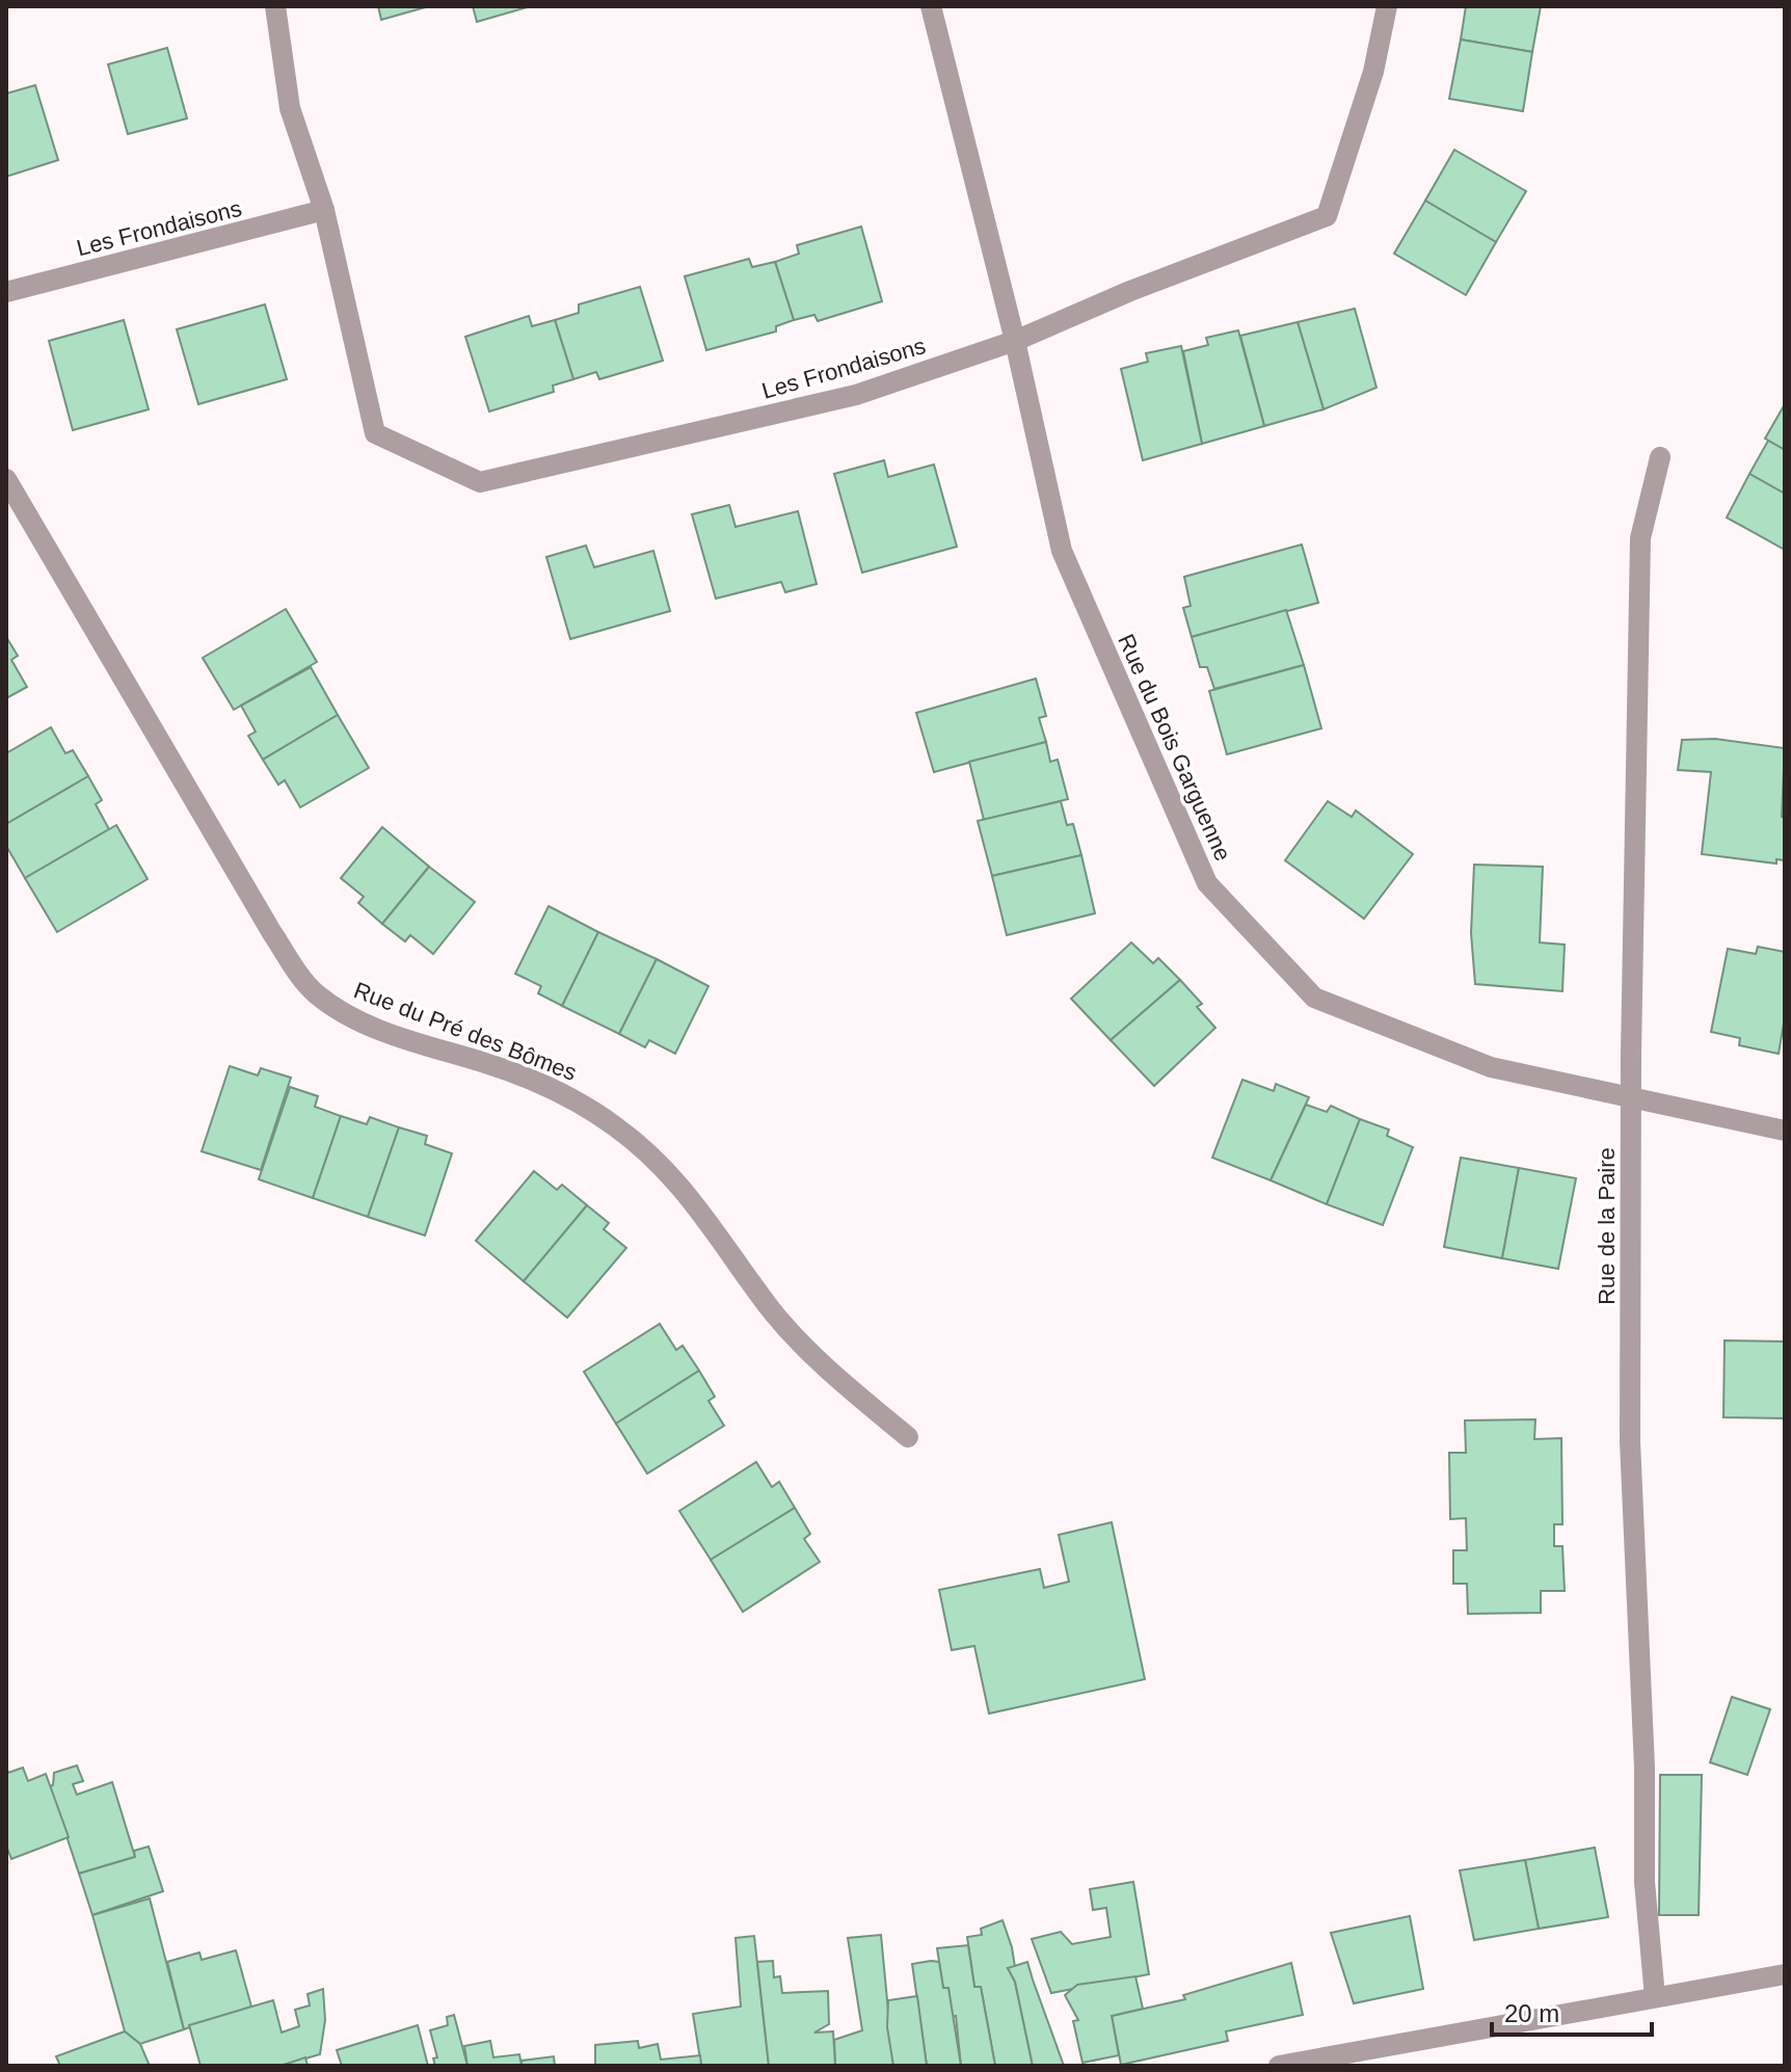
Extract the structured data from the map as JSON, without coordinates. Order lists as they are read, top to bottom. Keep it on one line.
{"streets":{"street":["Les Frondaisons","Rue du Bois Garguenne","Rue du Pré des Bômes","Rue de la Paire"]},"crossings":[["Les Frondaisons","Rue du Bois Garguenne"],["Rue du Bois Garguenne","Rue de la Paire"]],"scale_bar":"20 m"}
